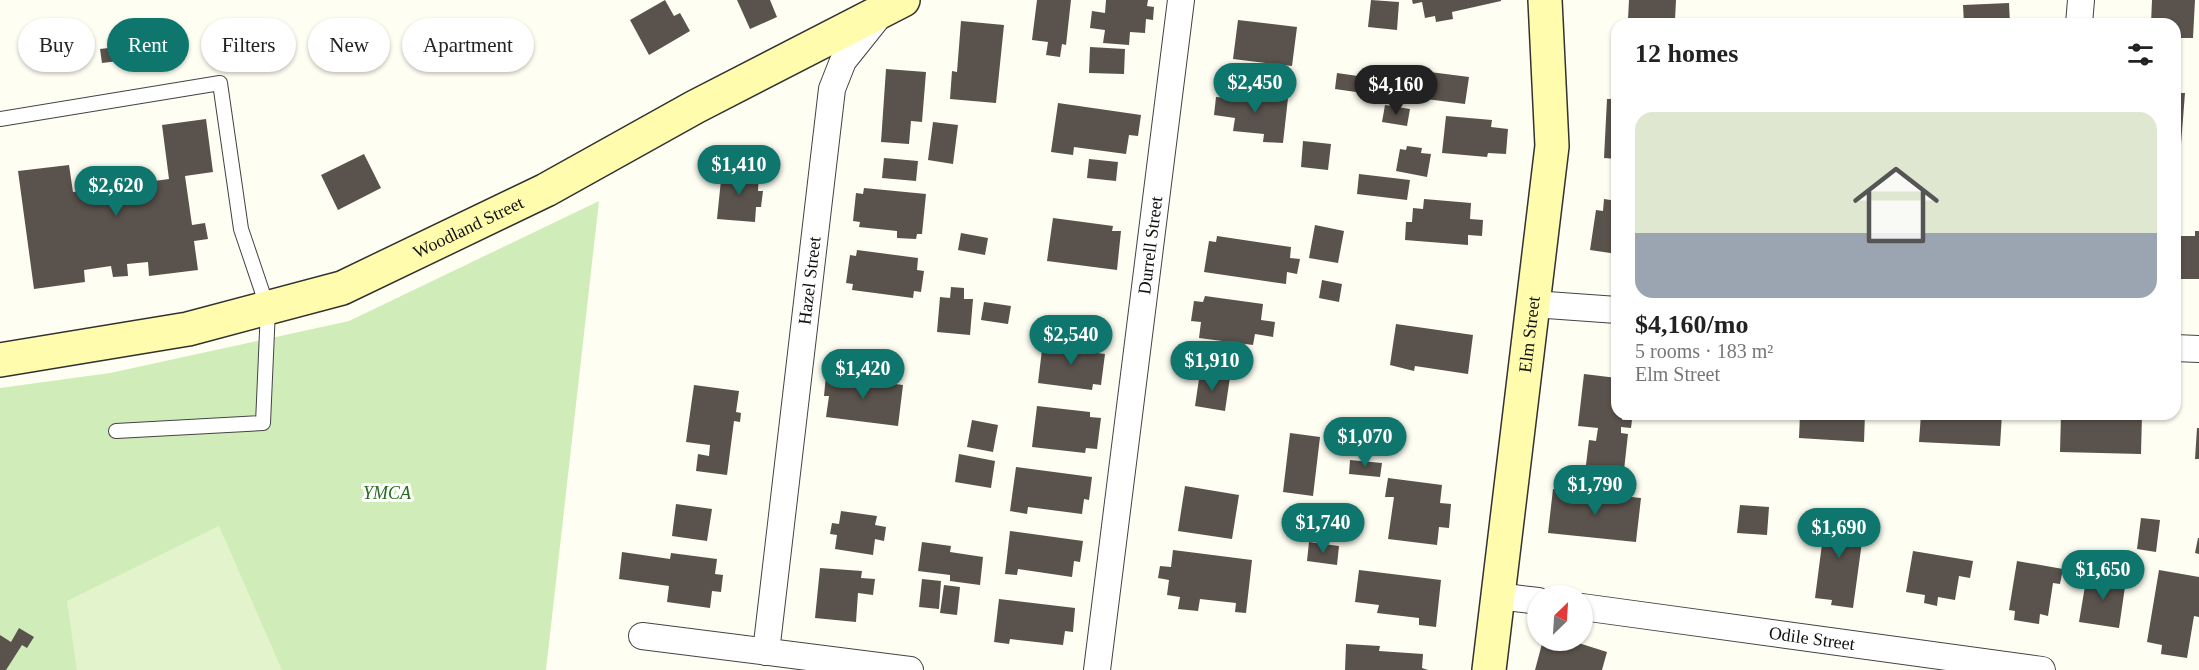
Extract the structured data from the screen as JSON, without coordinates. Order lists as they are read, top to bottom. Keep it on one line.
{"streets":{"main road":["Woodland Street","Elm Street"],"street":["Durrell Street","Hazel Street","Odile Street"]},"crossings":[["Woodland Street","Hazel Street"]],"parks":["YMCA"],"north":"top right","page":{"chip":["Buy","Rent","Filters","New","Apartment"],"heading":"12 homes","price":["$2,450","$4,160","$1,410","$2,620","$2,540","$1,910","$1,420","$1,070","$1,790","$1,740","$1,690","$1,650"],"list":[{"name":"$4,160/mo","note":"5 rooms · 183 m² · Elm Street"}]}}
